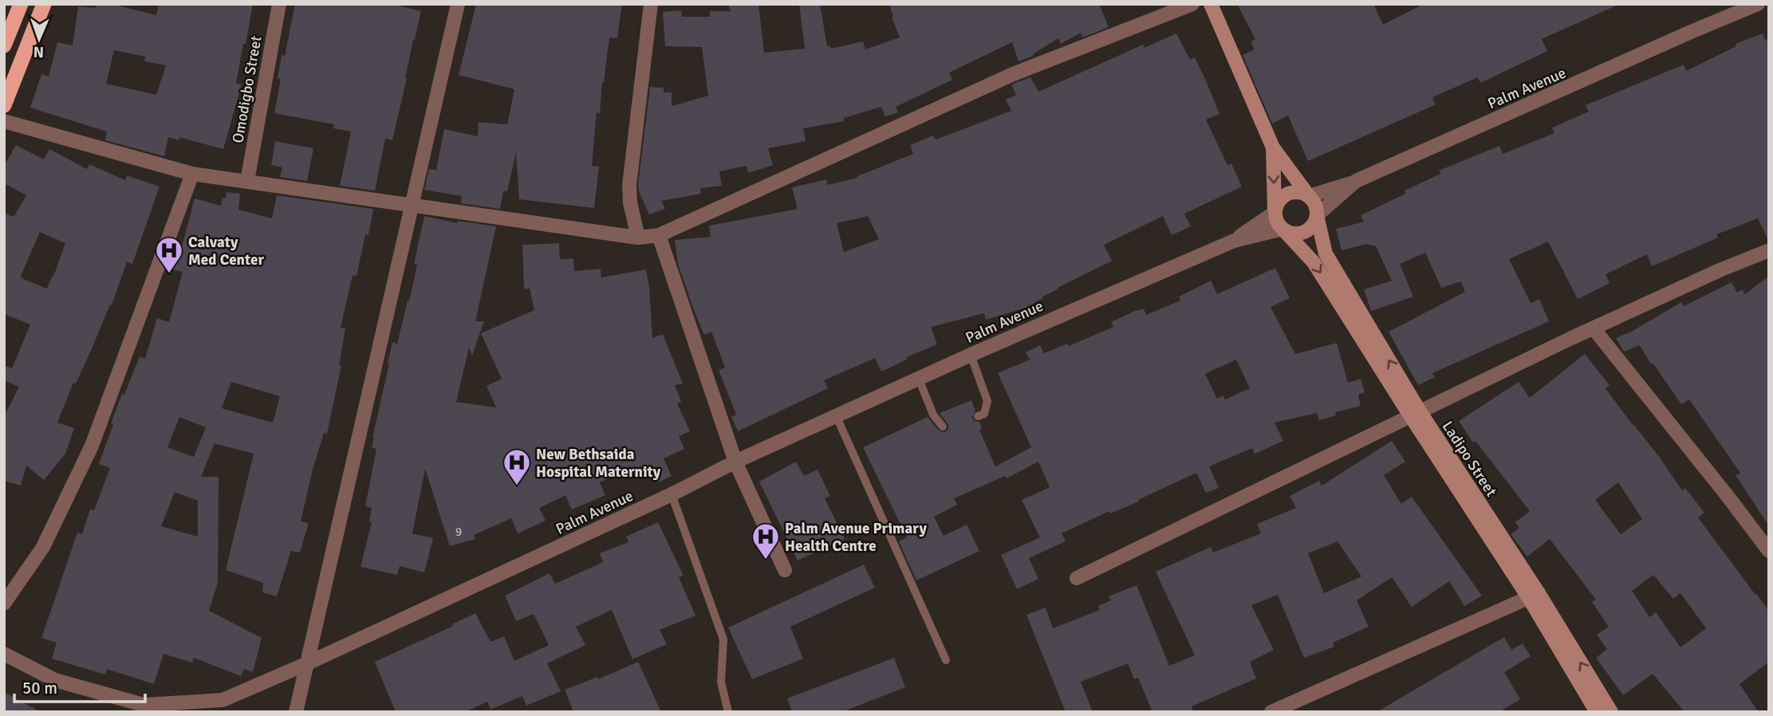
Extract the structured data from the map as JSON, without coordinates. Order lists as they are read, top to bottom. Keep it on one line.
{"streets":{"main road":["Ladipo Street"],"street":["Palm Avenue","Omodigbo Street"]},"crossings":[["Palm Avenue","Ladipo Street"]],"places":{"hospital":["Calvaty Med Center","New Bethsaida Hospital Maternity","Palm Avenue Primary Health Centre"]},"house_numbers":["9"],"scale_bar":"50 m","north":"bottom"}
